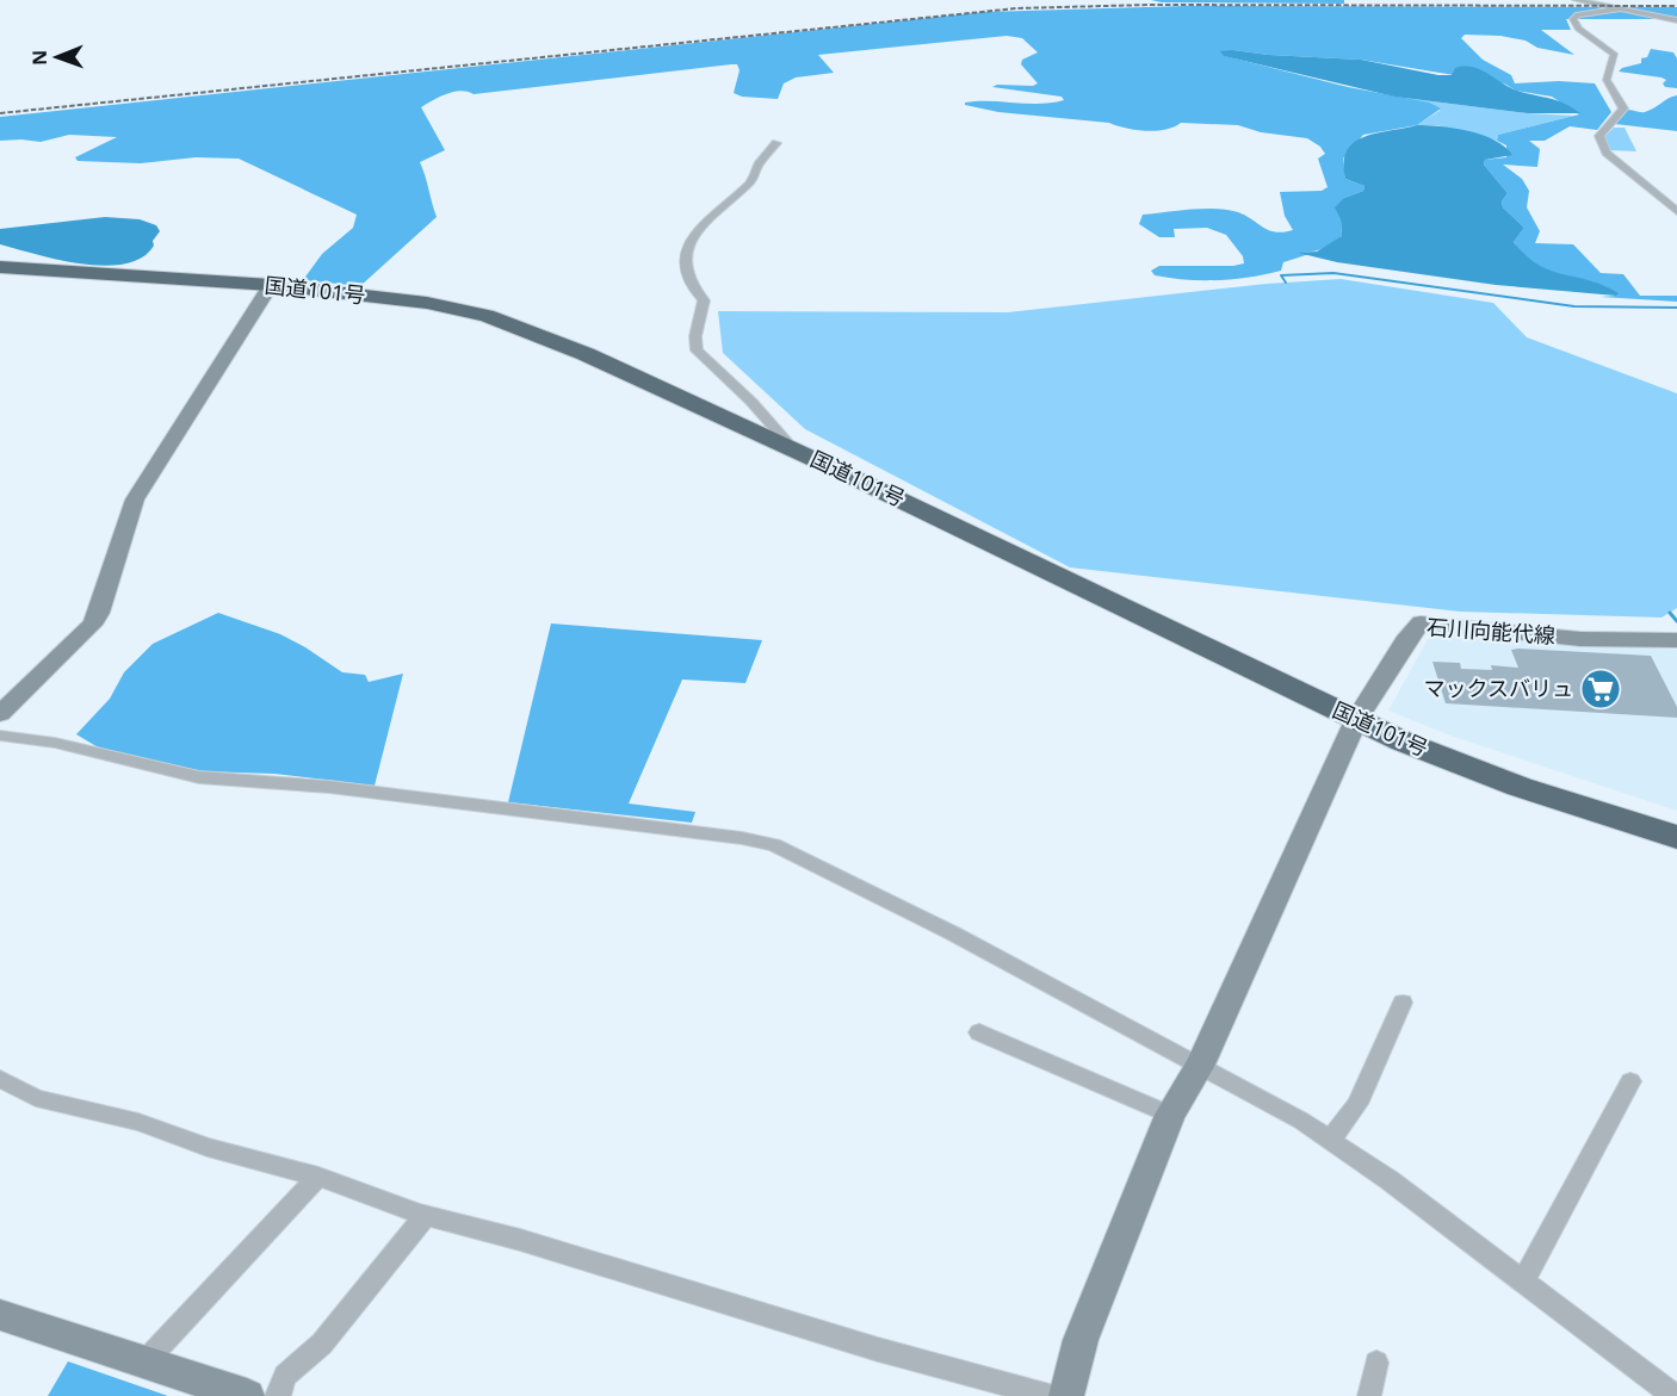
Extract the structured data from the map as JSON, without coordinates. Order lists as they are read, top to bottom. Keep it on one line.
{"streets":{"highway":["国道101号"],"street":["石川向能代線"]},"crossings":[["国道101号","石川向能代線"]],"places":{"supermarket":["マックスバリュ"]},"north":"left"}
